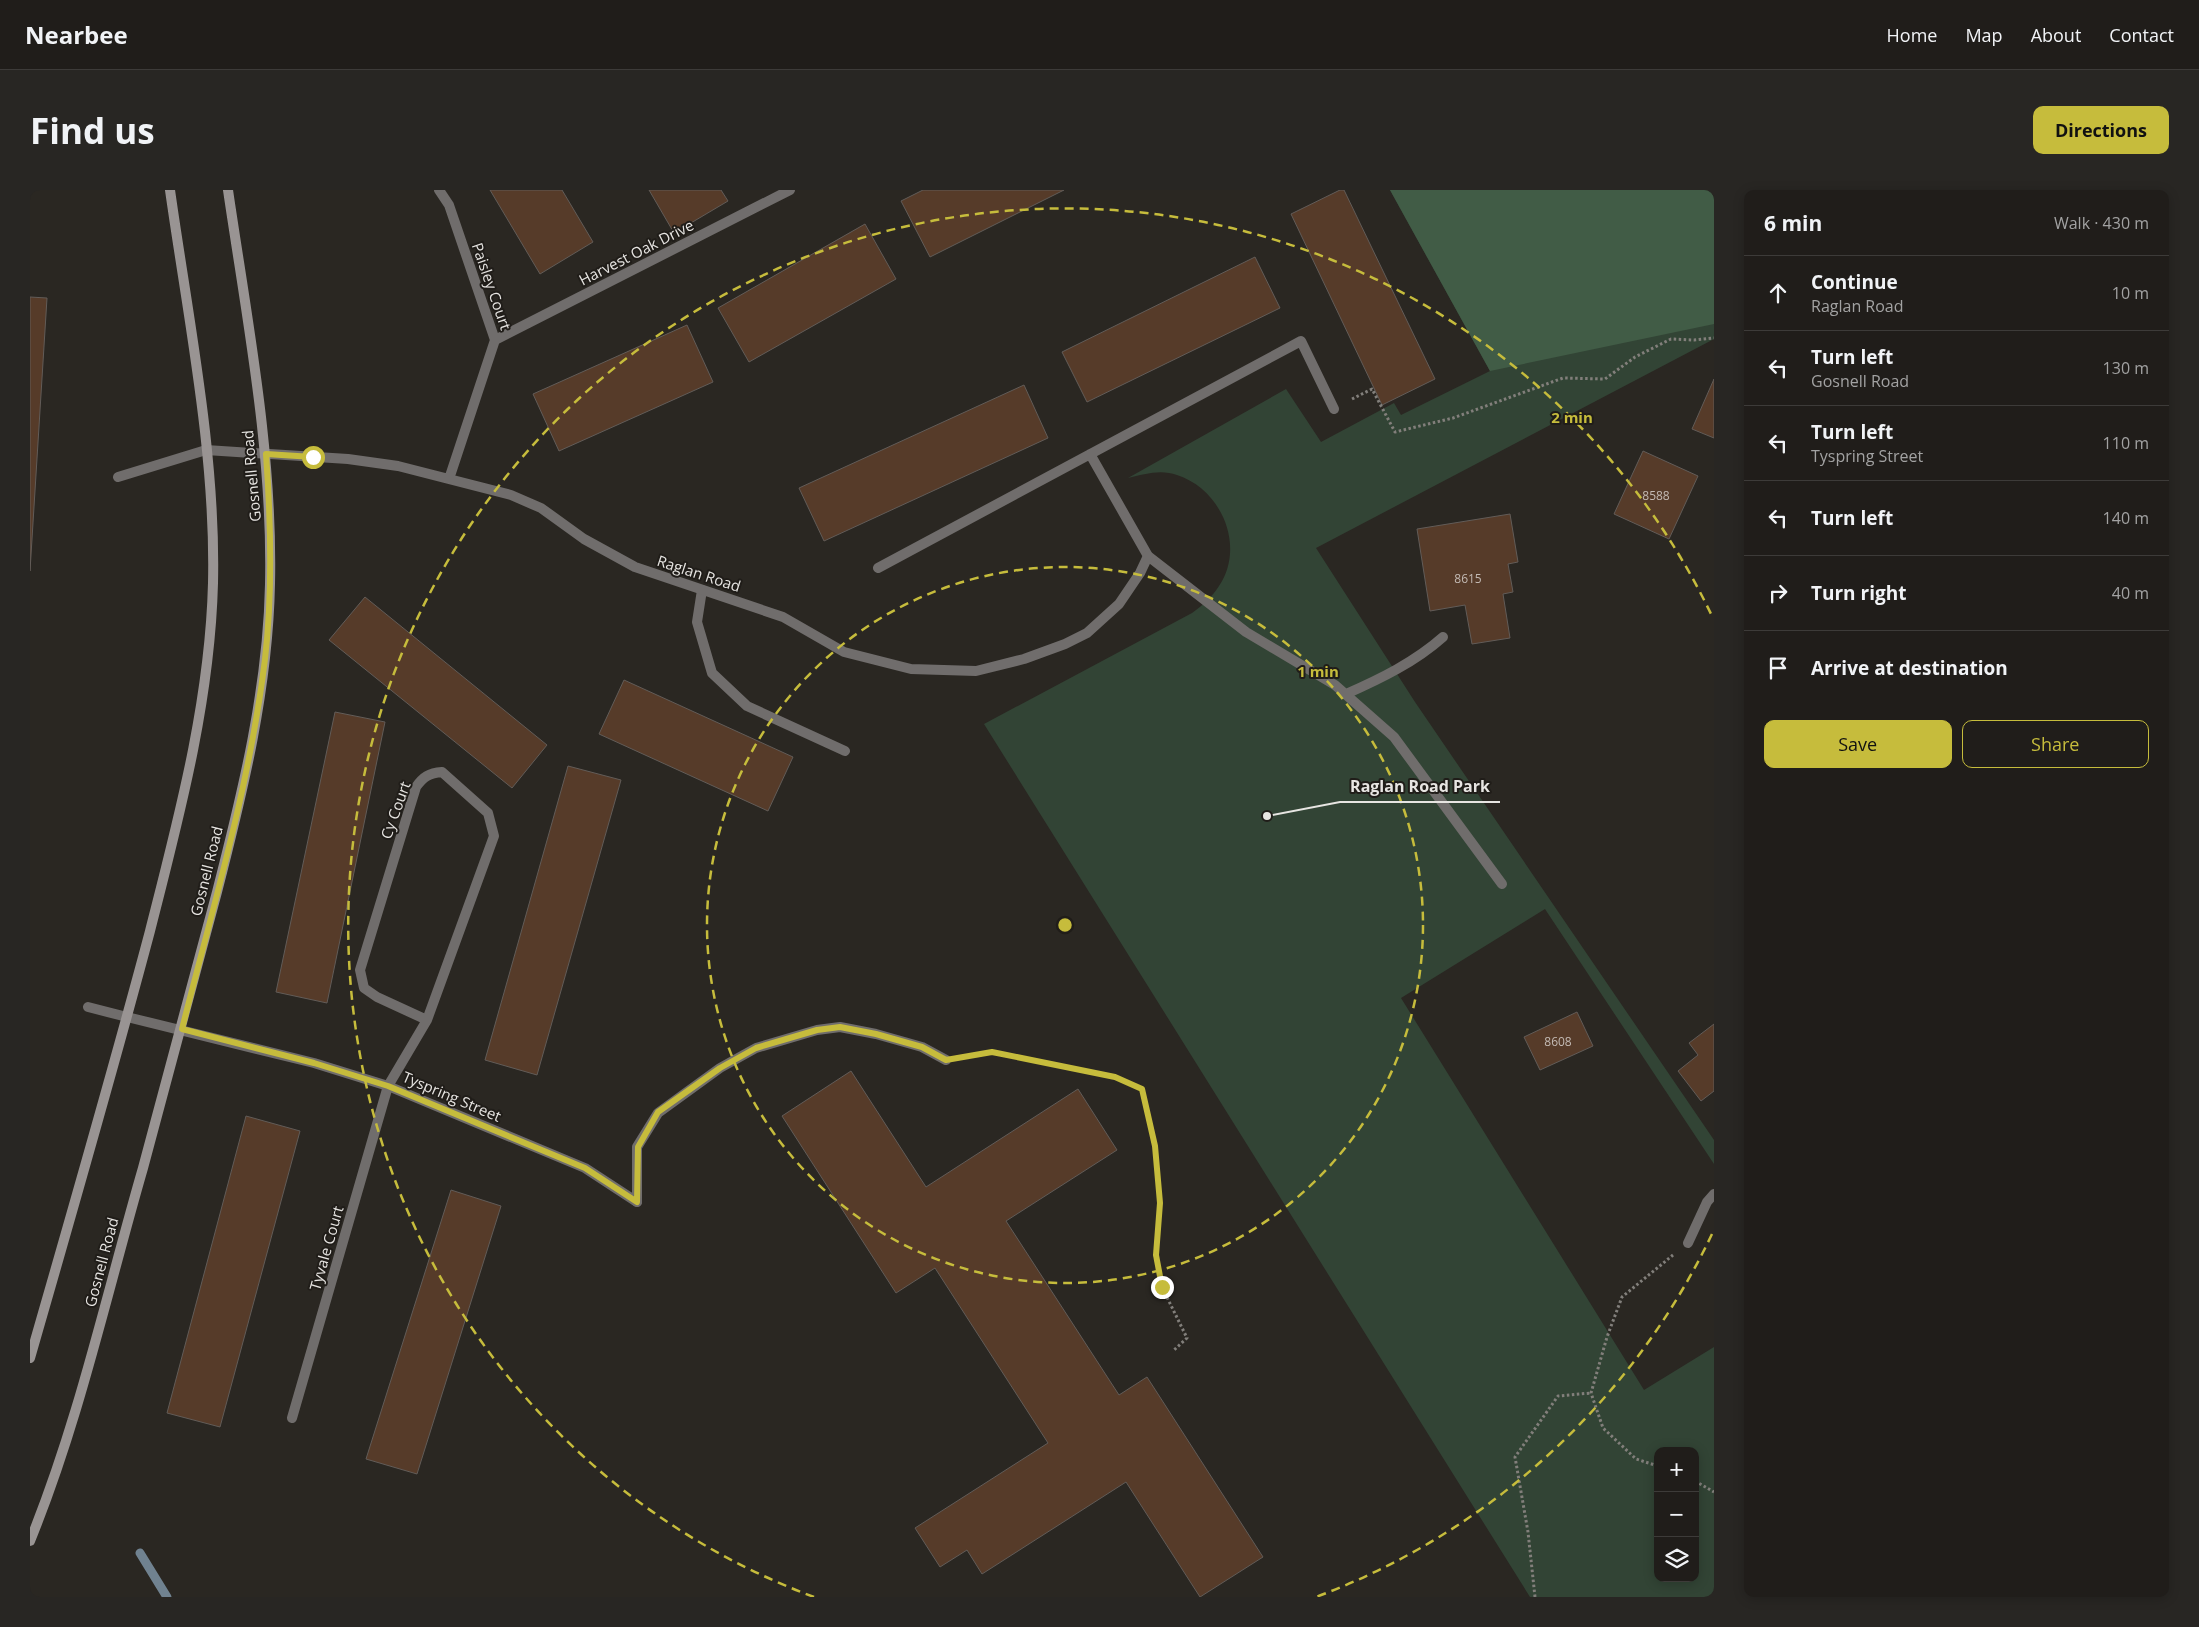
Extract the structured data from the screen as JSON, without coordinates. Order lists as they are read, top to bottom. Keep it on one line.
{"streets":{"main road":["Gosnell Road"],"street":["Harvest Oak Drive","Paisley Court","Raglan Road","Cy Court","Tyspring Street","Tyvale Court"]},"crossings":[["Harvest Oak Drive","Paisley Court"],["Paisley Court","Raglan Road"],["Gosnell Road","Raglan Road"],["Gosnell Road","Tyspring Street"],["Cy Court","Tyspring Street"],["Cy Court","Tyvale Court"],["Tyspring Street","Tyvale Court"]],"places":["Raglan Road Park"],"house_numbers":["8588","8615","8608"],"page":{"header":"Nearbee","nav":["Home","Map","About","Contact"],"buttons":["Directions",["Save","Share"]],"title":"Find us","heading":["6 min","Walk · 430 m"],"list":[["Continue","Raglan Road","10 m"],["Turn left","Gosnell Road","130 m"],["Turn left","Tyspring Street","110 m"],["Turn left","140 m"],["Turn right","40 m"],"Arrive at destination"],"map_buttons":["+","−"]},"rings":["2 min","1 min"]}
